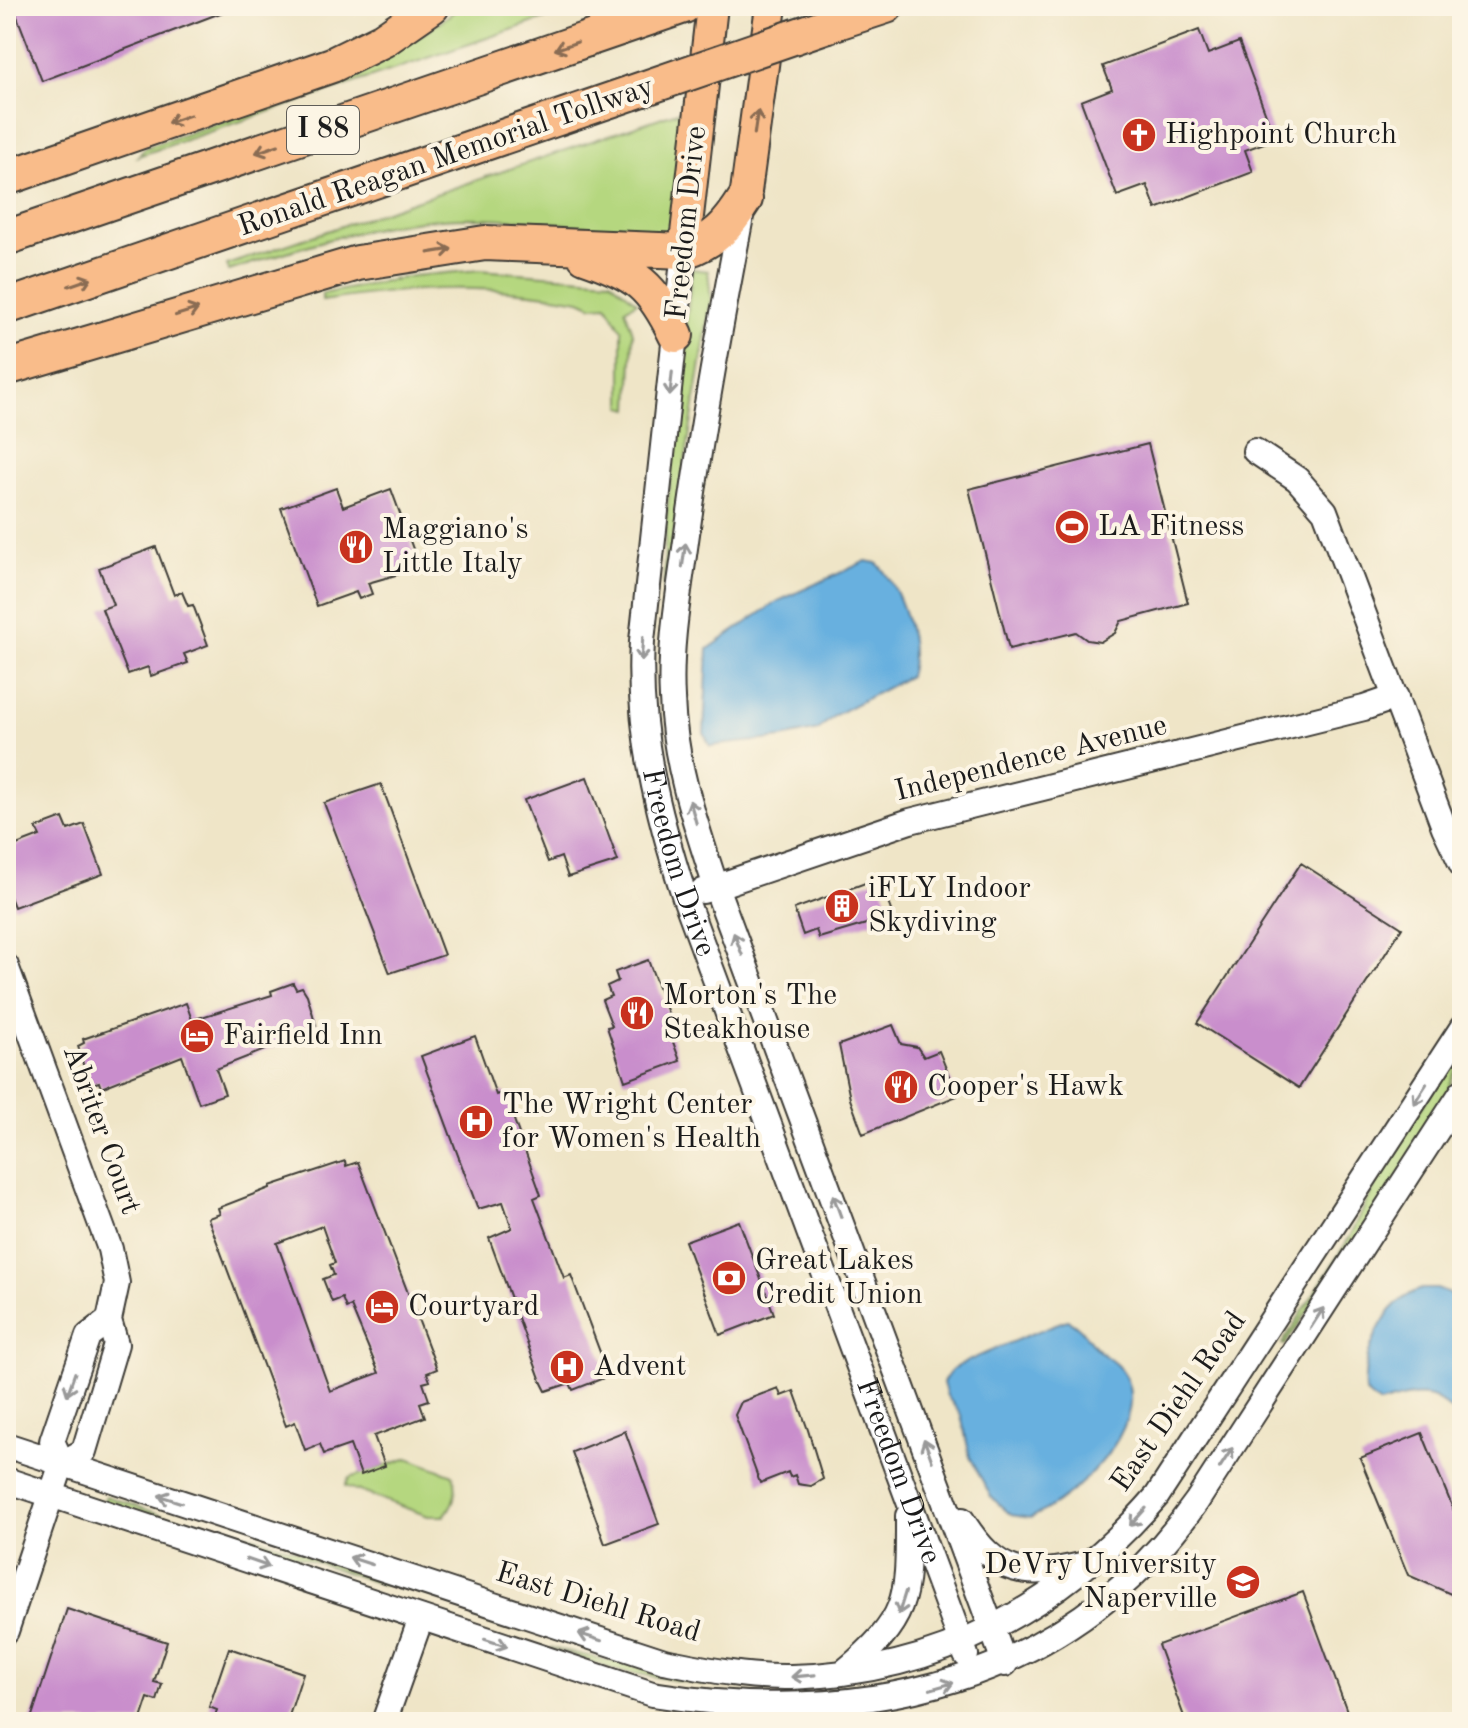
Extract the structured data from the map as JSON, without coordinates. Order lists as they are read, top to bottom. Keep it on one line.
{"streets":{"highway":["I 88","Ronald Reagan Memorial Tollway"],"main road":["Freedom Drive"],"street":["Independence Avenue","Abriter Court","East Diehl Road"]},"crossings":[["Freedom Drive","Independence Avenue"],["Freedom Drive","East Diehl Road"],["Abriter Court","East Diehl Road"]],"one_way":["East Diehl Road"],"places":{"church":["Highpoint Church"],"sports":["LA Fitness"],"restaurant":["Maggiano's Little Italy","Morton's The Steakhouse","Cooper's Hawk"],"building":["iFLY Indoor Skydiving"],"hotel":["Fairfield Inn","Courtyard"],"hospital":["The Wright Center for Women's Health","Advent"],"bank":["Great Lakes Credit Union"],"school or university":["DeVry University Naperville"]}}
